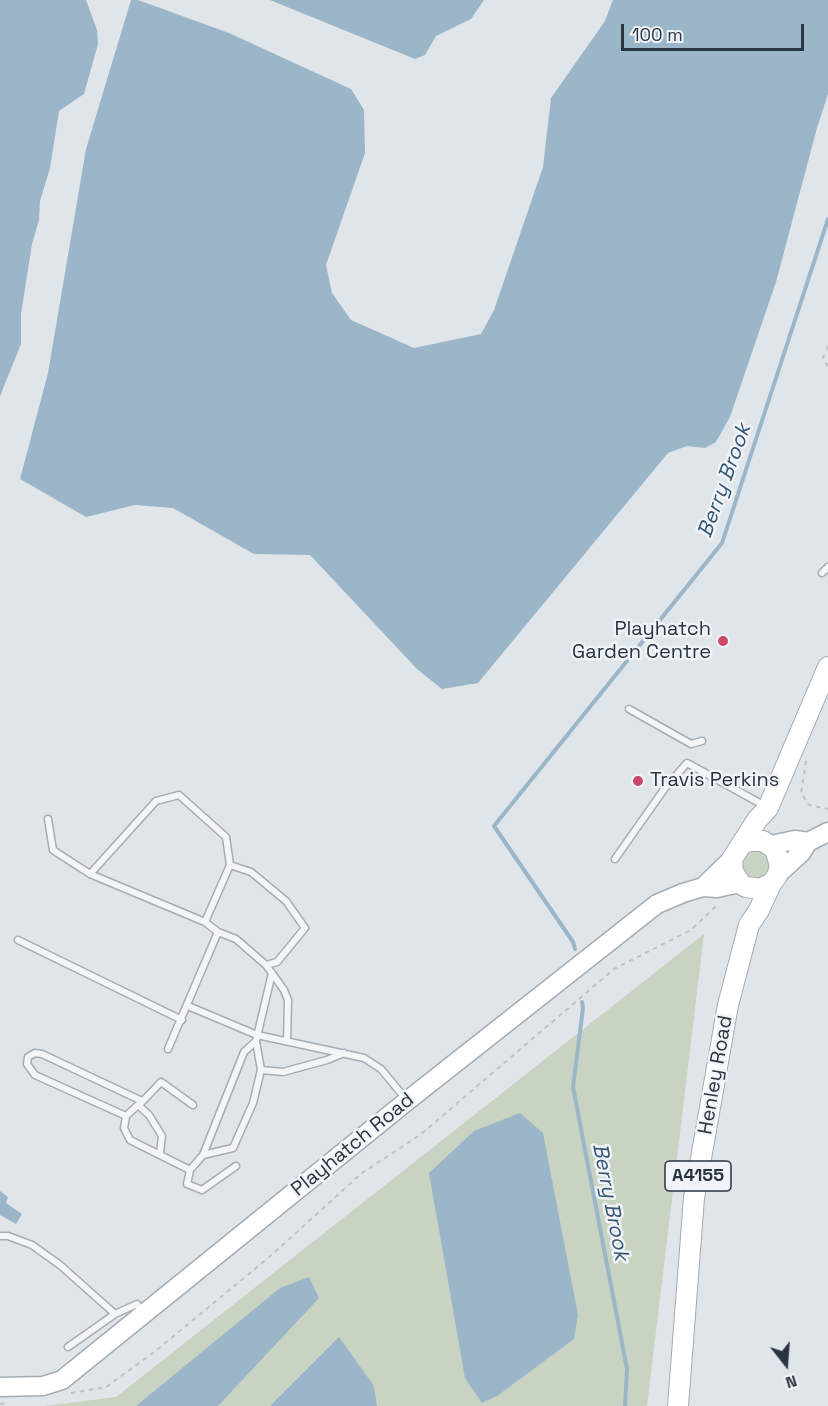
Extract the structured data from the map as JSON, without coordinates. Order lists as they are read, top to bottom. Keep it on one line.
{"streets":{"main road":["Henley Road","Playhatch Road","A4155"]},"crossings":[["Henley Road","Playhatch Road"]],"water":["Berry Brook"],"places":["Playhatch Garden Centre","Travis Perkins"],"scale_bar":"100 m","north":"bottom"}
